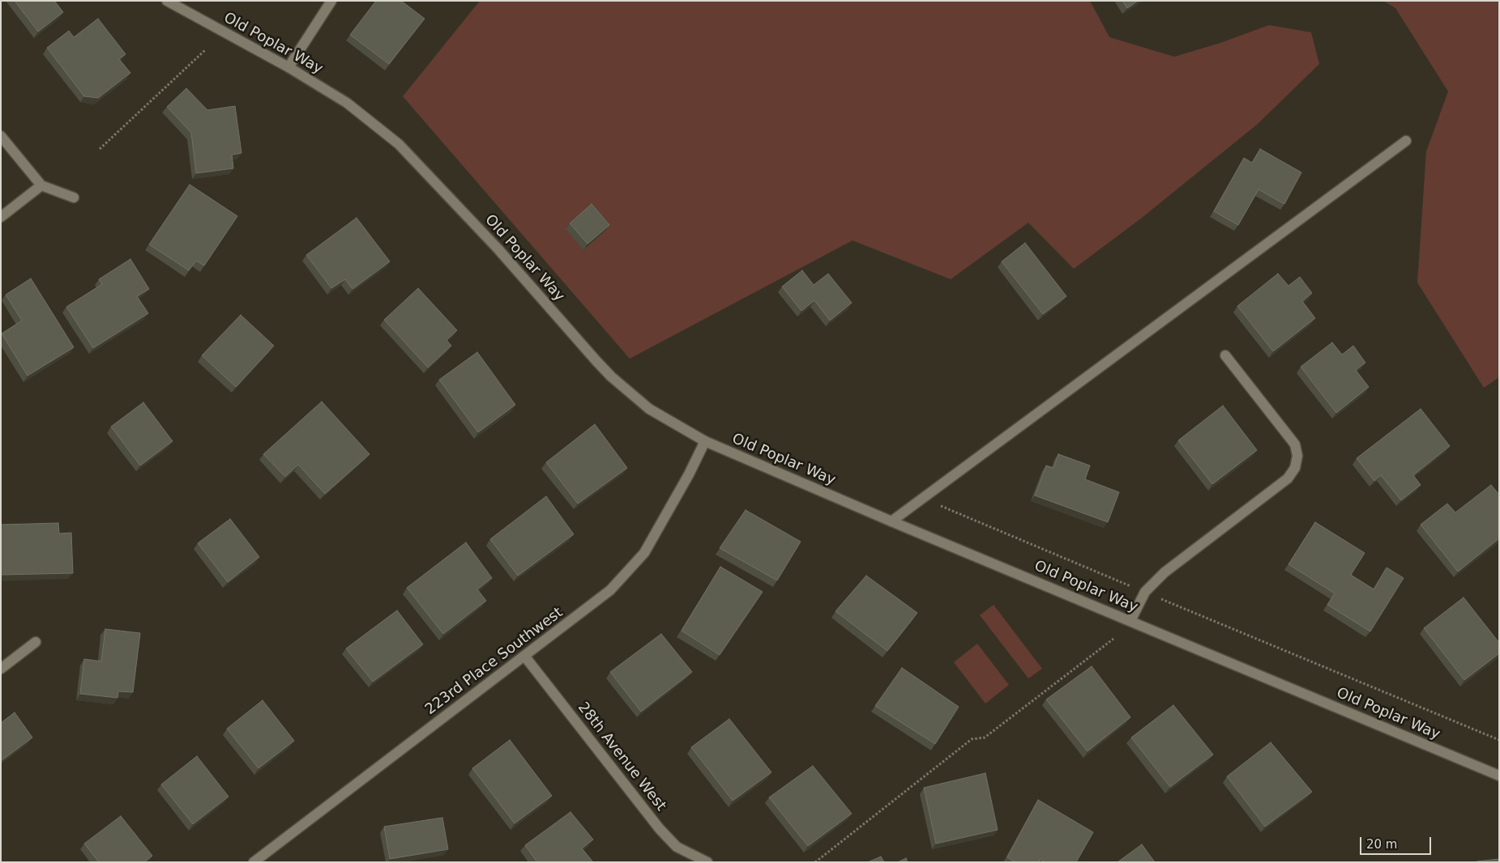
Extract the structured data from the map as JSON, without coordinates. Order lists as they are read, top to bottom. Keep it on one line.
{"streets":{"street":["Old Poplar Way","223rd Place Southwest","28th Avenue West"]},"crossings":[["Old Poplar Way","223rd Place Southwest"],["223rd Place Southwest","28th Avenue West"]],"scale_bar":"20 m"}
